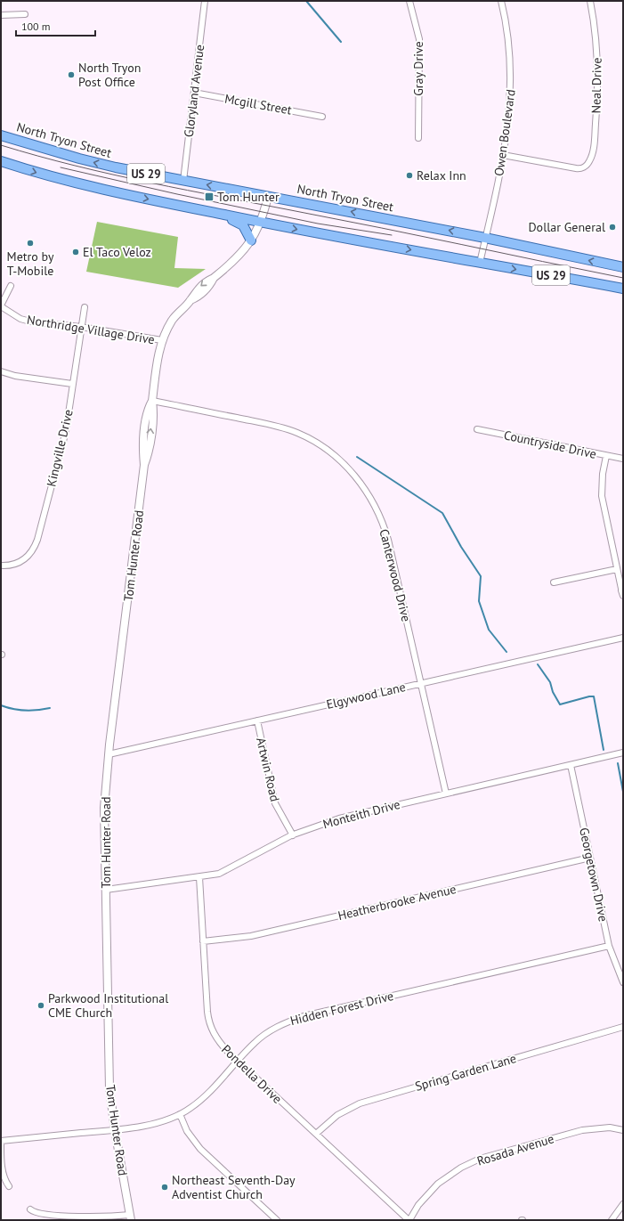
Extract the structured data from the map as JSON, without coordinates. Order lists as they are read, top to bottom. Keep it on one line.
{"streets":{"main road":["North Tryon Street","US 29"],"street":["Gray Drive","Neal Drive","Gloryland Avenue","Mcgill Street","Owen Boulevard","Northridge Village Drive","Countryside Drive","Kingville Drive","Tom Hunter Road","Canterwood Drive","Elgywood Lane","Artwin Road","Monteith Drive","Georgetown Drive","Heatherbrooke Avenue","Hidden Forest Drive","Spring Garden Lane","Pondella Drive","Rosada Avenue"]},"crossings":[["Neal Drive","Owen Boulevard"],["Gloryland Avenue","Mcgill Street"],["Gloryland Avenue","North Tryon Street"],["Owen Boulevard","North Tryon Street"],["Owen Boulevard","US 29"],["North Tryon Street","Tom Hunter Road"],["US 29","Tom Hunter Road"],["Northridge Village Drive","Kingville Drive"],["Northridge Village Drive","Tom Hunter Road"],["Tom Hunter Road","Canterwood Drive"],["Tom Hunter Road","Elgywood Lane"],["Tom Hunter Road","Monteith Drive"],["Tom Hunter Road","Hidden Forest Drive"],["Canterwood Drive","Elgywood Lane"],["Canterwood Drive","Monteith Drive"],["Elgywood Lane","Artwin Road"],["Artwin Road","Monteith Drive"],["Monteith Drive","Georgetown Drive"],["Monteith Drive","Pondella Drive"],["Georgetown Drive","Heatherbrooke Avenue"],["Georgetown Drive","Hidden Forest Drive"],["Heatherbrooke Avenue","Pondella Drive"],["Hidden Forest Drive","Pondella Drive"],["Spring Garden Lane","Pondella Drive"],["Pondella Drive","Rosada Avenue"]],"places":{"other":["North Tryon Post Office","Relax Inn","Dollar General","Metro by T-Mobile","El Taco Veloz","Parkwood Institutional CME Church","Northeast Seventh-Day Adventist Church"],"transit":["Tom Hunter"]},"scale_bar":"100 m"}
